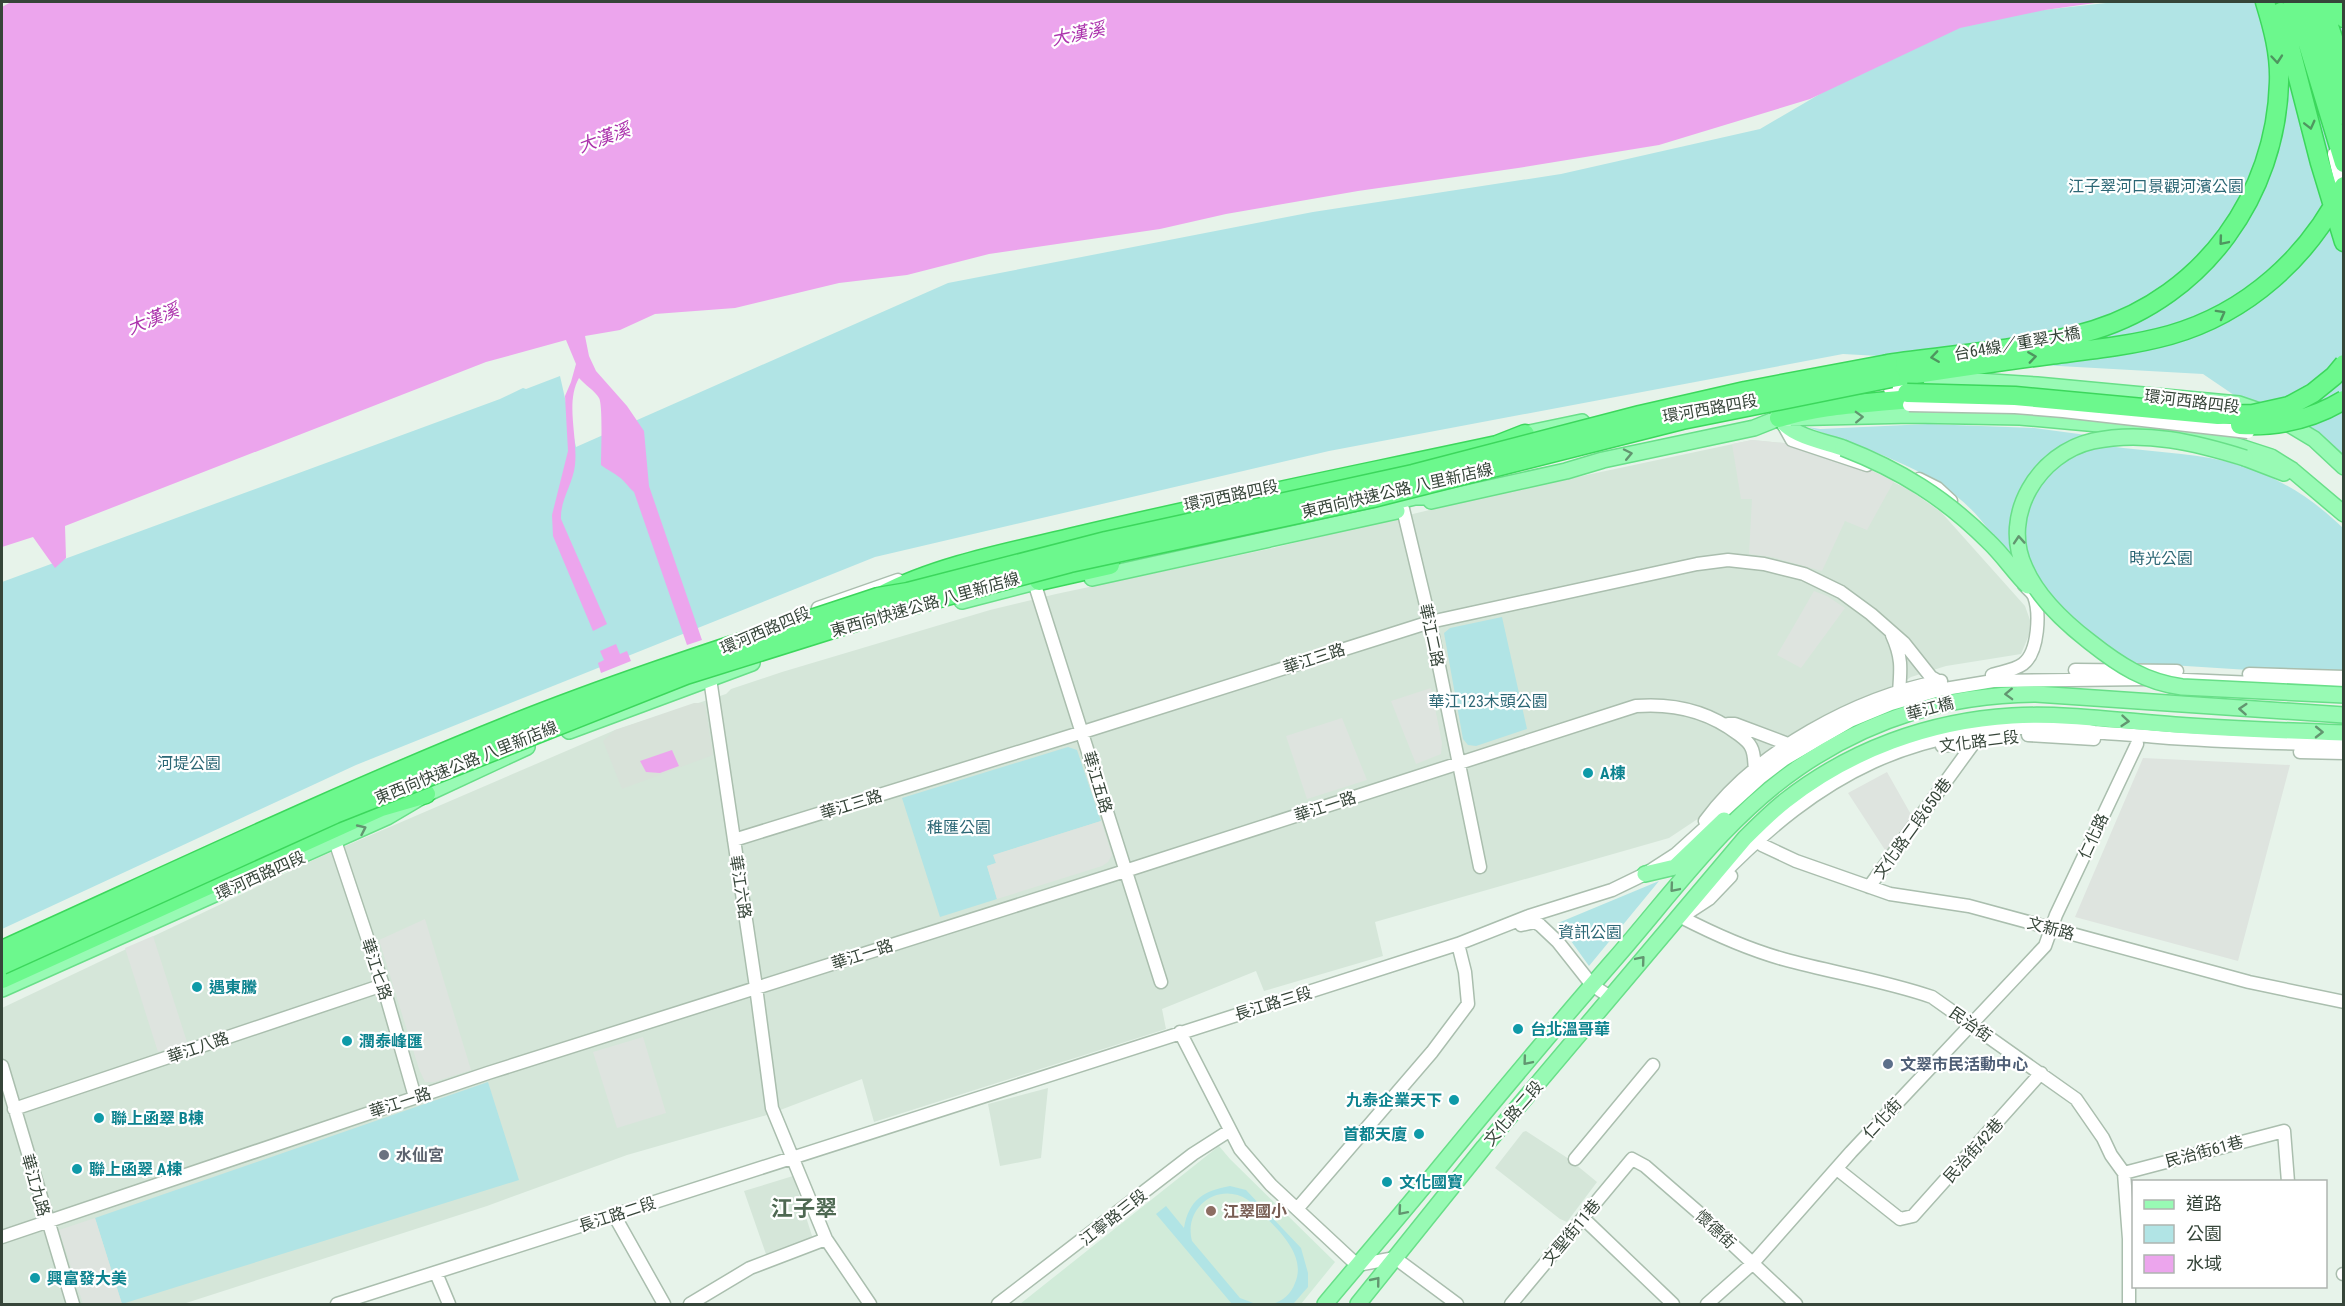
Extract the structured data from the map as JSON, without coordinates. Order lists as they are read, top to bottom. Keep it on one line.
{"streets":{"highway":["台64線／重翠大橋","東西向快速公路 八里新店線"],"main road":["環河西路四段","華江橋","文化路二段"],"street":["華江二路","華江三路","華江五路","華江一路","文化路二段650巷","仁化路","華江六路","文新路","華江七路","長江路三段","民治街","華江八路","仁化街","民治街42巷","民治街61巷","華江九路","長江路二段","江寧路三段","懷德街","文聖街11巷"]},"crossings":[["台64線／重翠大橋","東西向快速公路 八里新店線"],["環河西路四段","東西向快速公路 八里新店線"],["環河西路四段","華江二路"],["環河西路四段","華江五路"],["環河西路四段","華江六路"],["環河西路四段","華江七路"],["華江二路","華江三路"],["華江二路","華江一路"],["華江三路","華江五路"],["華江三路","華江六路"],["華江橋","文化路二段"],["文化路二段","文化路二段650巷"],["文化路二段","仁化路"],["文化路二段","文新路"],["文化路二段","民治街"],["華江五路","華江一路"],["華江一路","華江六路"],["華江一路","華江七路"],["華江一路","華江九路"],["文化路二段650巷","文新路"],["仁化路","文新路"],["仁化路","仁化街"],["華江六路","長江路二段"],["文新路","仁化街"],["華江七路","華江八路"],["長江路三段","長江路二段"],["民治街","仁化街"],["民治街","民治街42巷"],["民治街","民治街61巷"],["華江八路","華江九路"],["仁化街","民治街42巷"],["仁化街","懷德街"],["懷德街","文聖街11巷"]],"districts":["江子翠"],"water":["大漢溪"],"parks":["江子翠河口景觀河濱公園","時光公園","華江123木頭公園","河堤公園","稚匯公園","資訊公園"],"places":["A棟","遇東騰","台北溫哥華","潤泰峰匯","文翠市民活動中心","九泰企業天下","聯上函翠 B棟","首都天廈","水仙宮","聯上函翠 A棟","文化國寶","江翠國小","興富發大美"],"legend":["道路","公園","水域"]}
